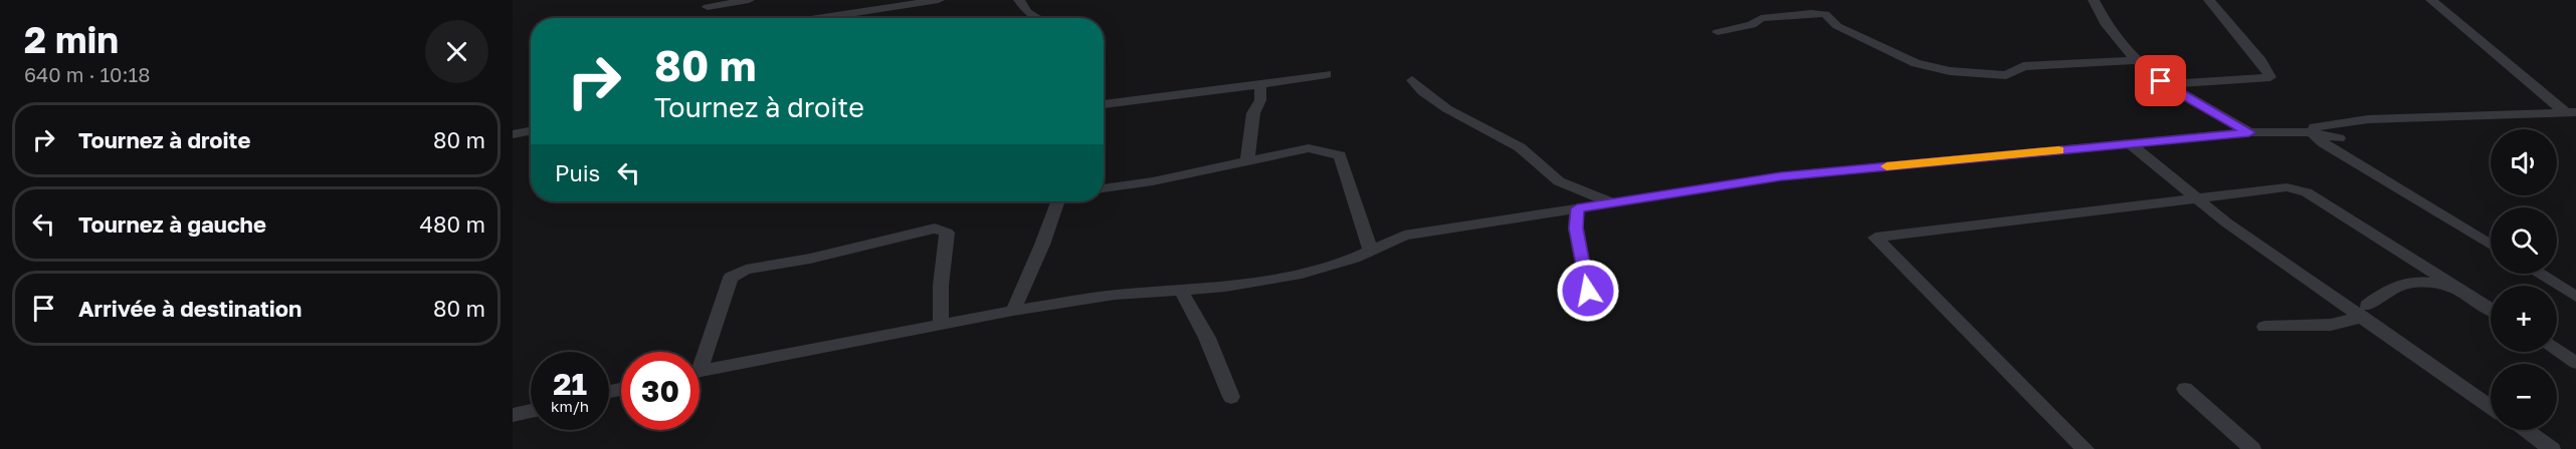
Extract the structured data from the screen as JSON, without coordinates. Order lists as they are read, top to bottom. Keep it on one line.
{"page":{"heading":["2 min","640 m · 10:18"],"turn":["80 m","Tournez à droite"],"list":[{"name":"Tournez à droite","value":"80 m"},{"name":"Tournez à gauche","value":"480 m"},{"name":"Arrivée à destination","value":"80 m"}],"map_buttons":["+","−"],"then":"Puis","speed":"21 km/h","limit":"30"}}
